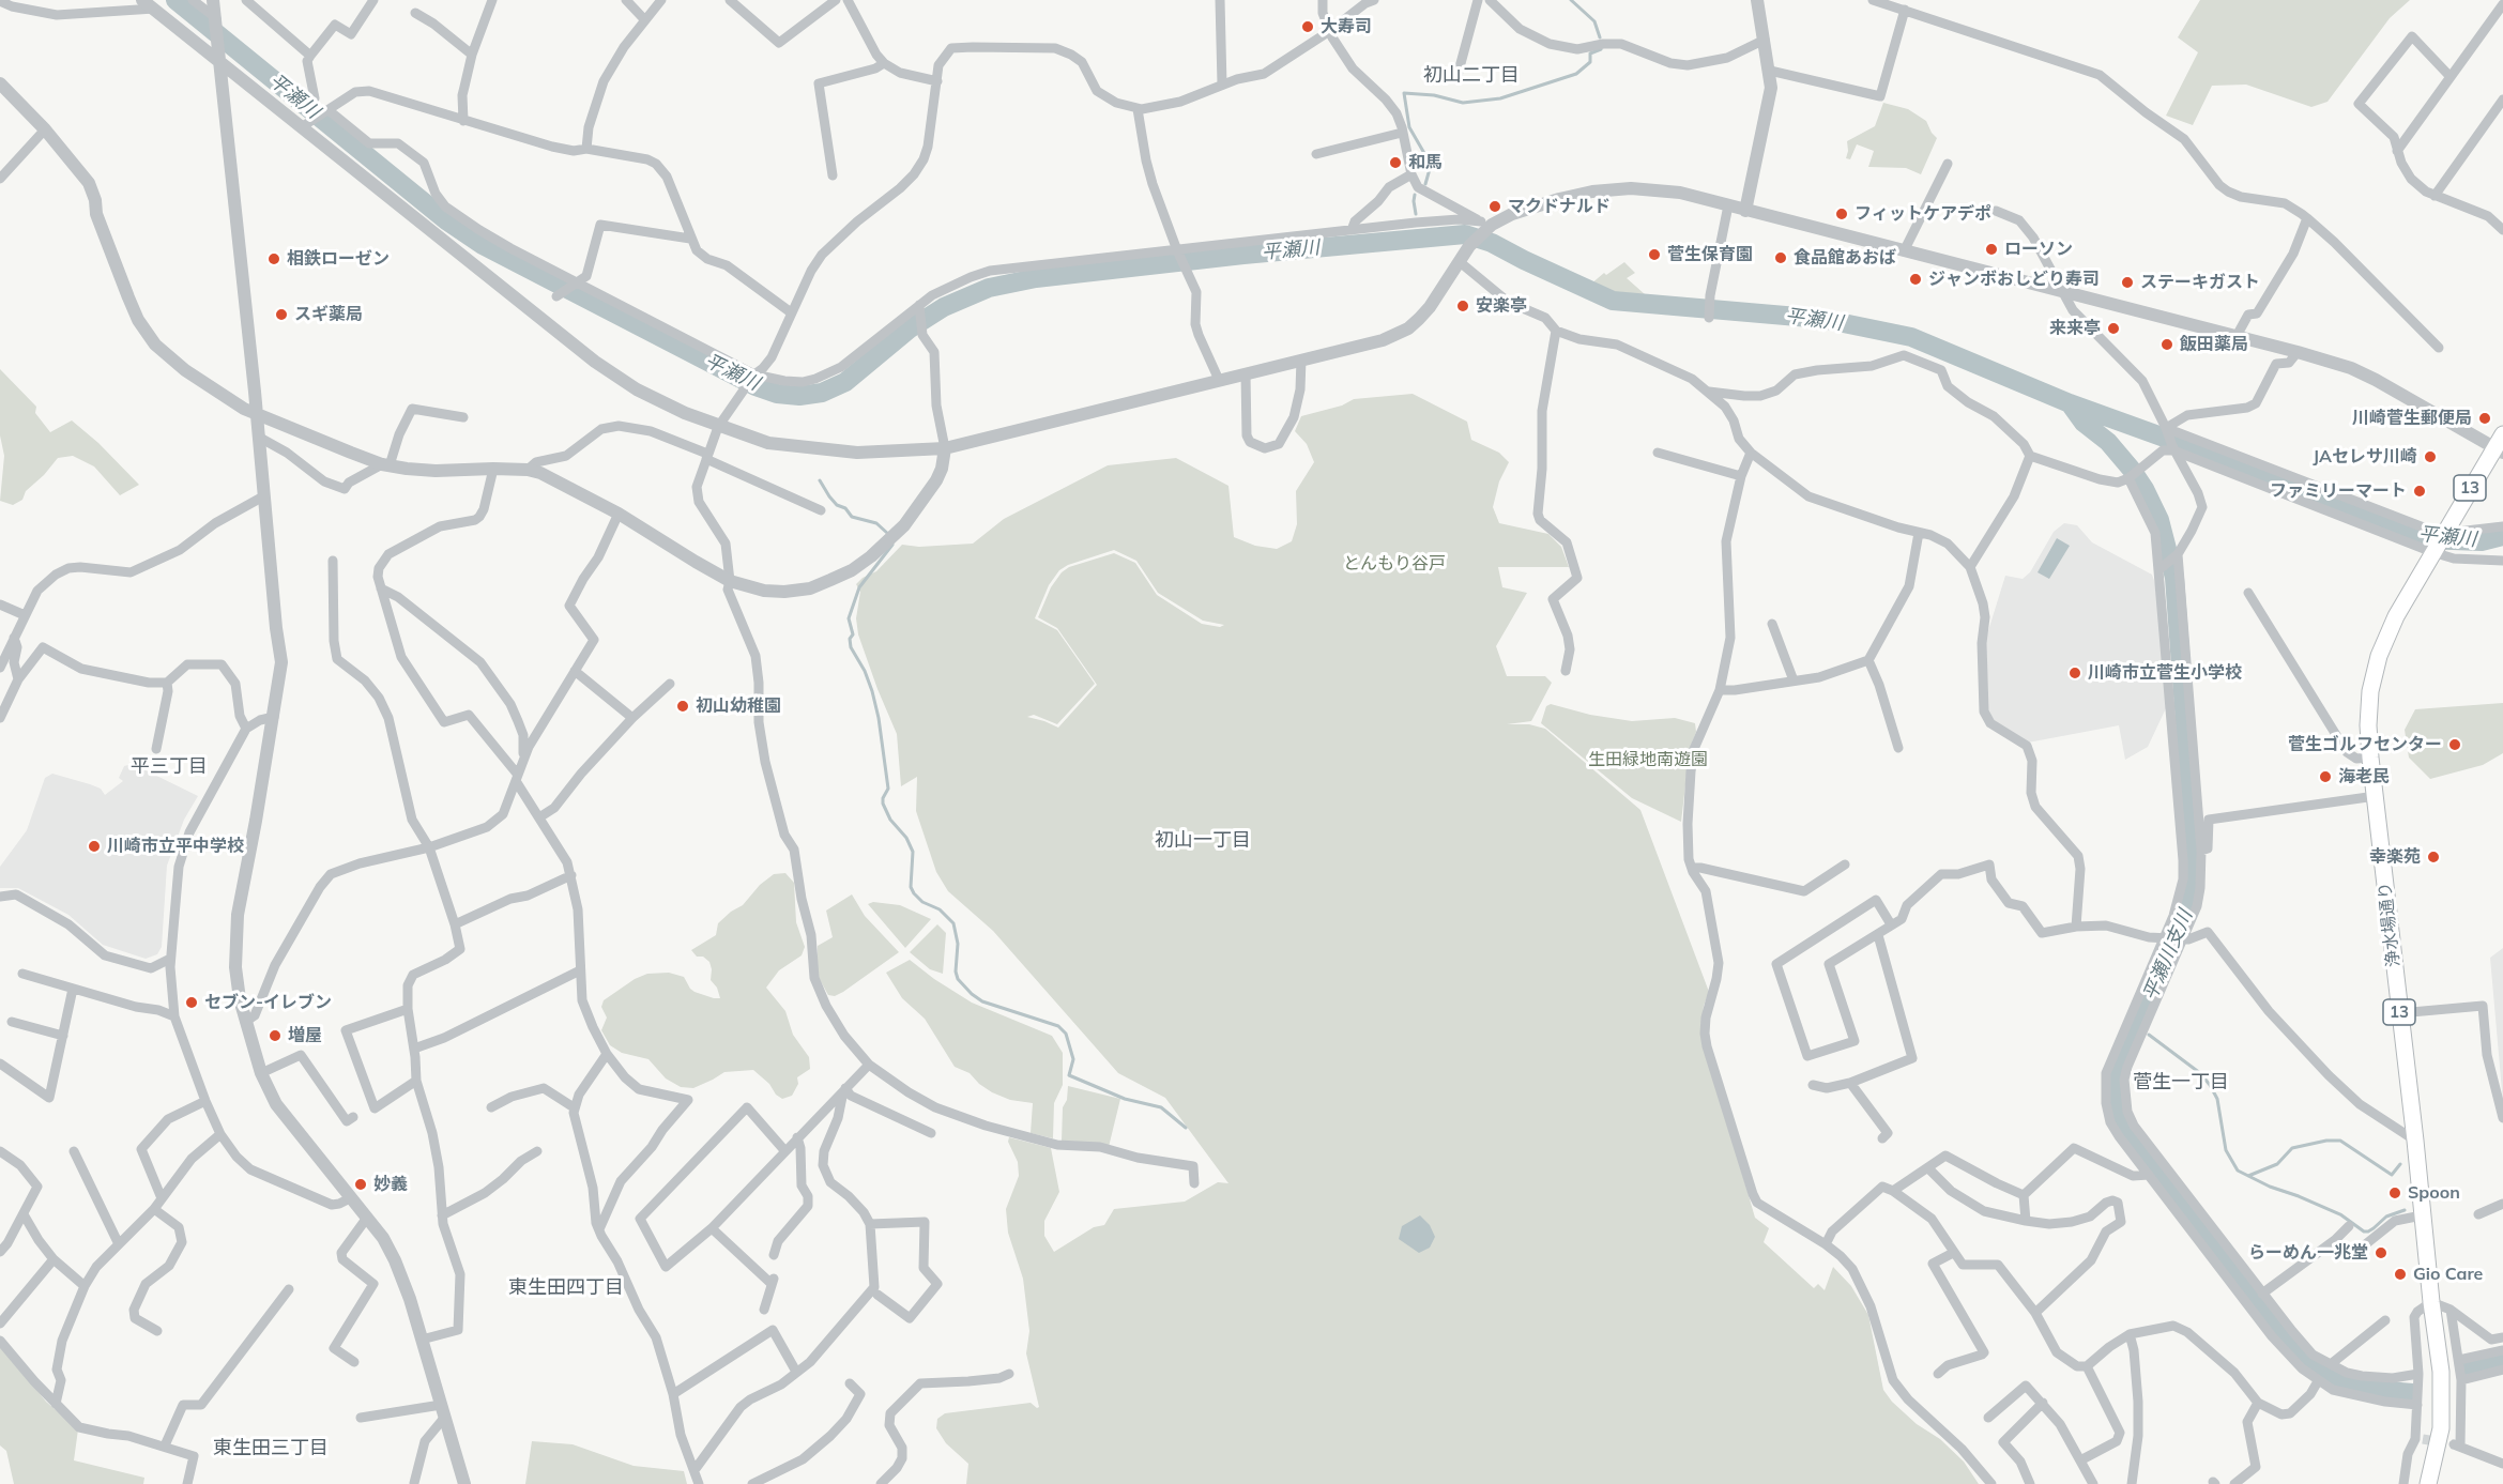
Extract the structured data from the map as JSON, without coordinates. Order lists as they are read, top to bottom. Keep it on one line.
{"streets":{"main road":["13","浄水場通り"]},"districts":["初山二丁目","平三丁目","初山一丁目","菅生一丁目","東生田四丁目","東生田三丁目"],"water":["平瀬川","平瀬川支川"],"parks":["とんもり谷戸","生田緑地南遊園"],"places":["大寿司","和馬","マクドナルド","フィットケアデポ","ローソン","菅生保育園","食品館あおば","相鉄ローゼン","ジャンボおしどり寿司","ステーキガスト","安楽亭","スギ薬局","来来亭","飯田薬局","川崎菅生郵便局","JAセレサ川崎","ファミリーマート","川崎市立菅生小学校","初山幼稚園","菅生ゴルフセンター","海老民","川崎市立平中学校","幸楽苑","セブン-イレブン","増屋","妙義","Spoon","らーめん一兆堂","Gio Care"]}
